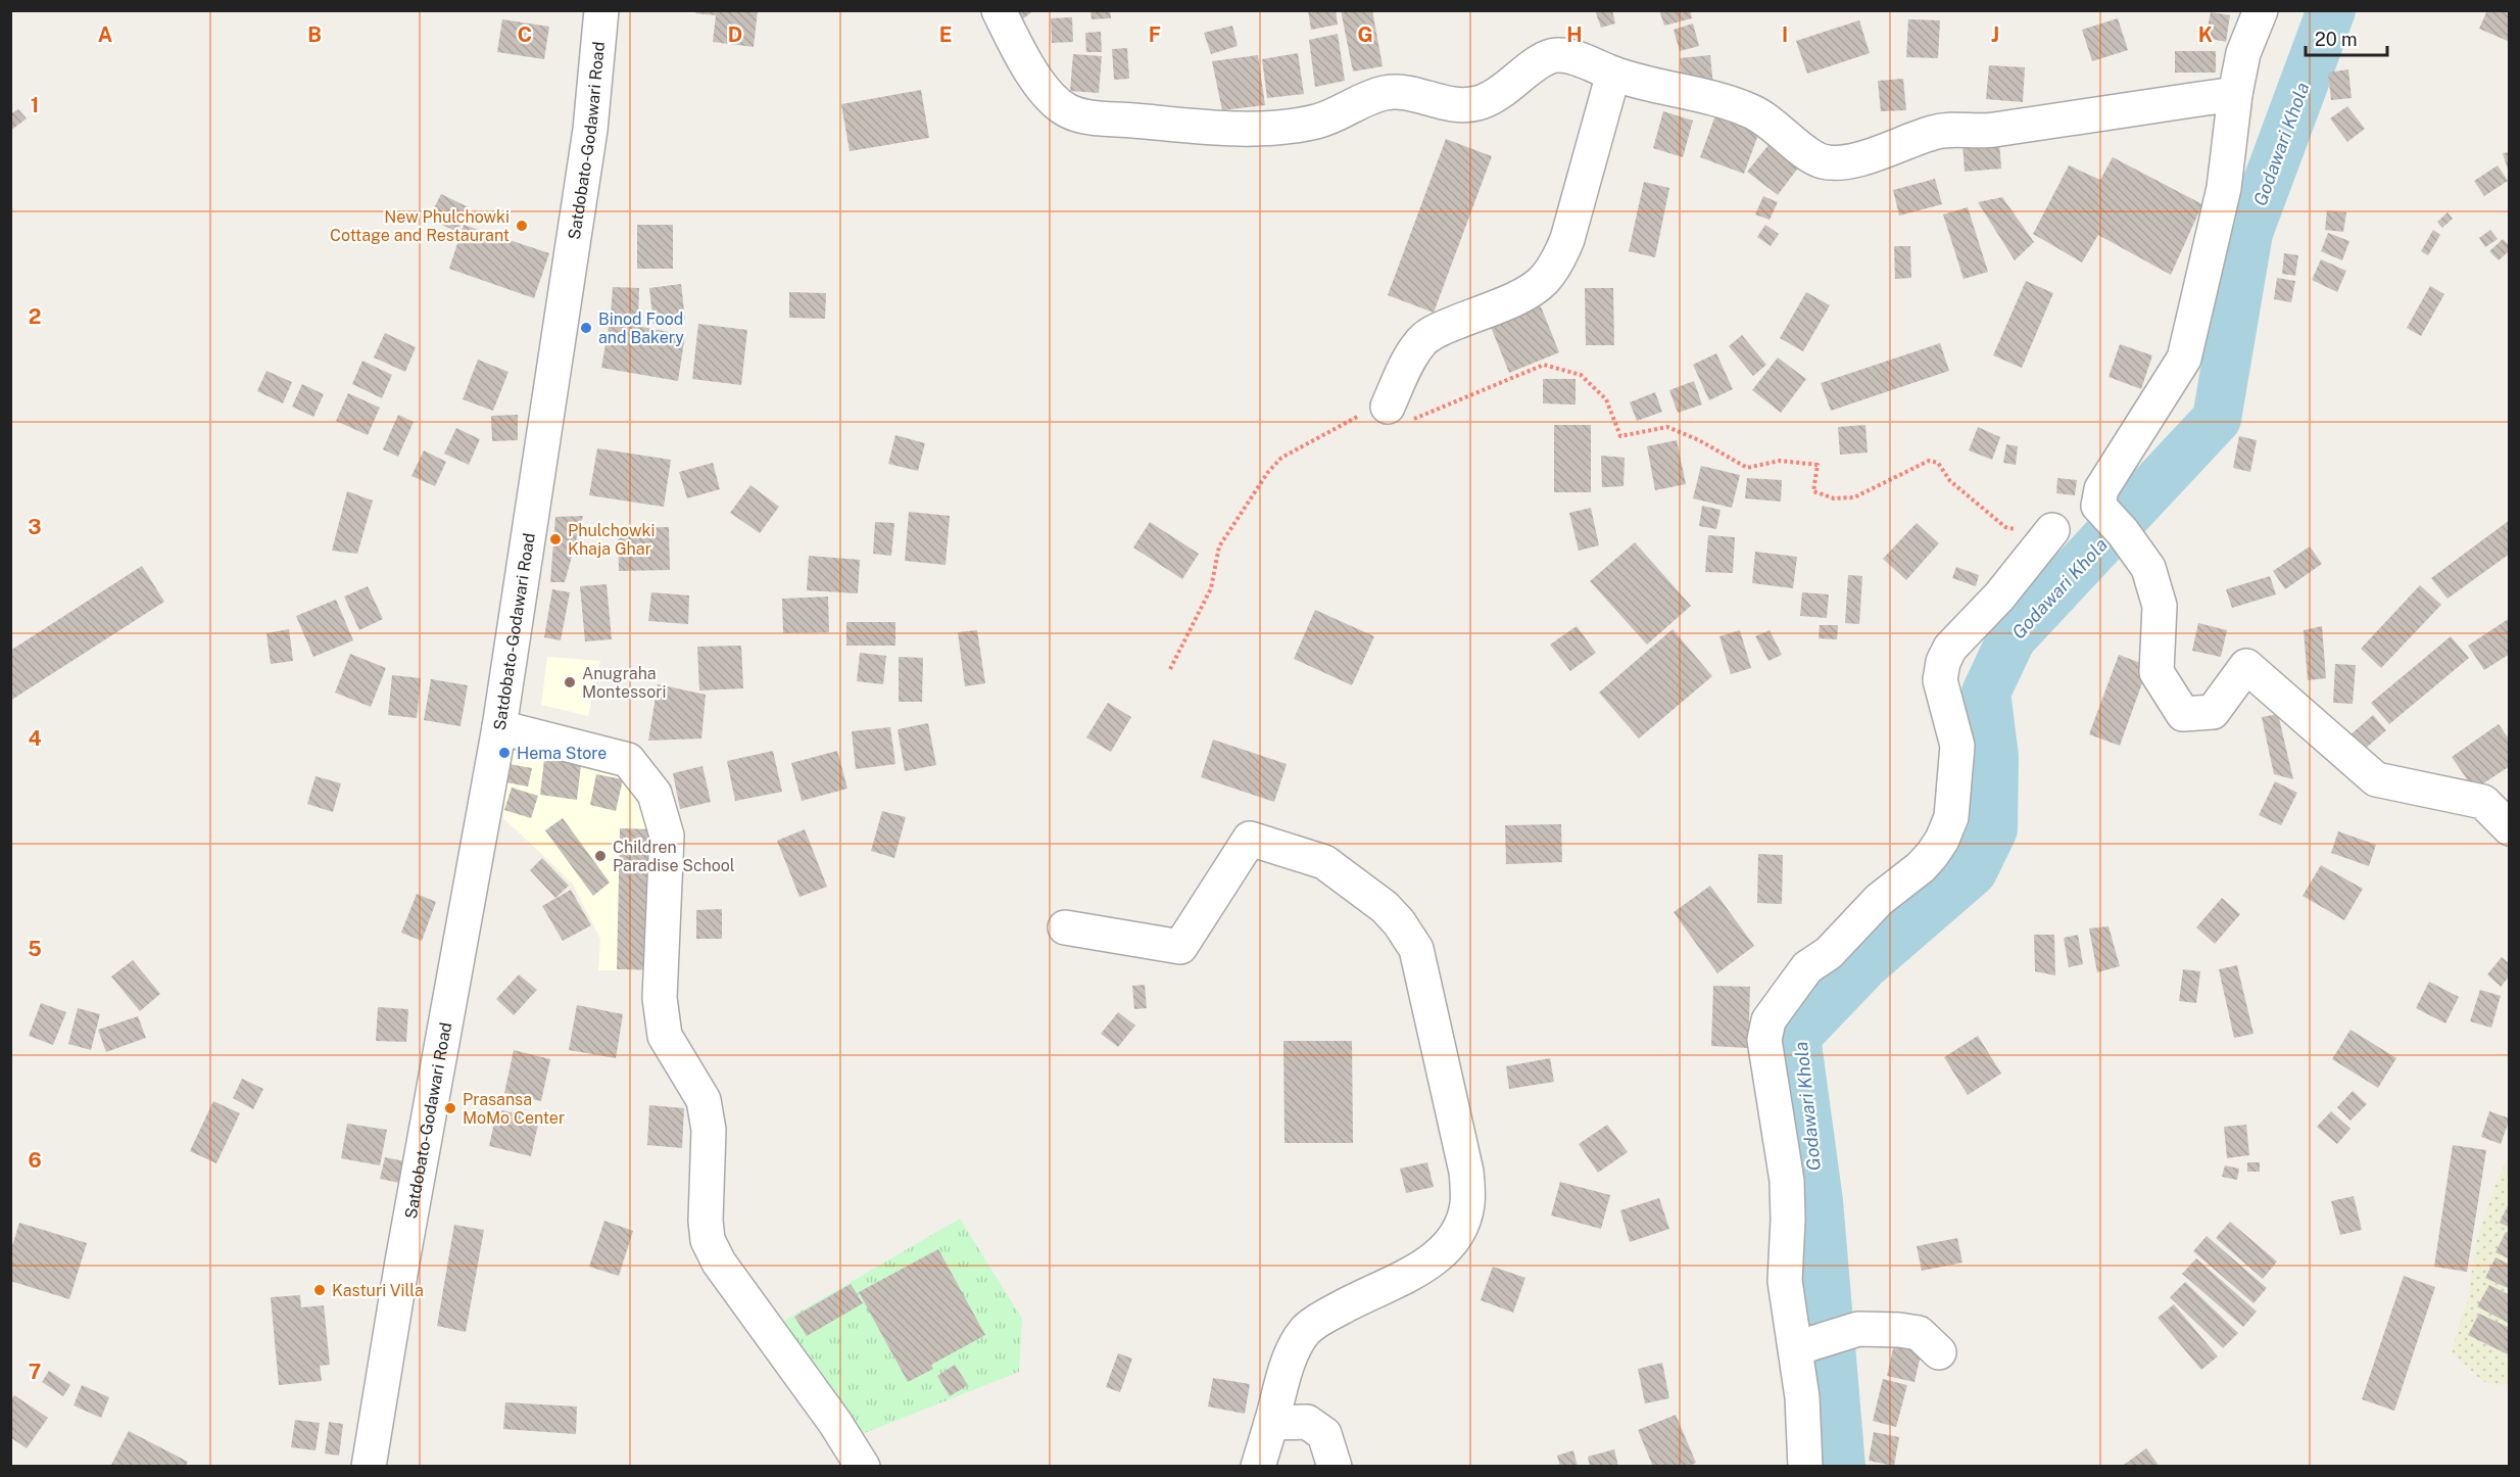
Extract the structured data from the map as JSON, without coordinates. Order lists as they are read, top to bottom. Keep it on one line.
{"streets":{"street":["Satdobato-Godawari Road"]},"water":["Godawari Khola"],"places":["New Phulchowki Cottage and Restaurant","Binod Food and Bakery","Phulchowki Khaja Ghar","Anugraha Montessori","Hema Store","Children Paradise School","Prasansa MoMo Center","Kasturi Villa"],"scale_bar":"20 m","grid":{"columns":["A","B","C","D","E","F","G","H","I","J","K"],"rows":["1","2","3","4","5","6","7"]}}
